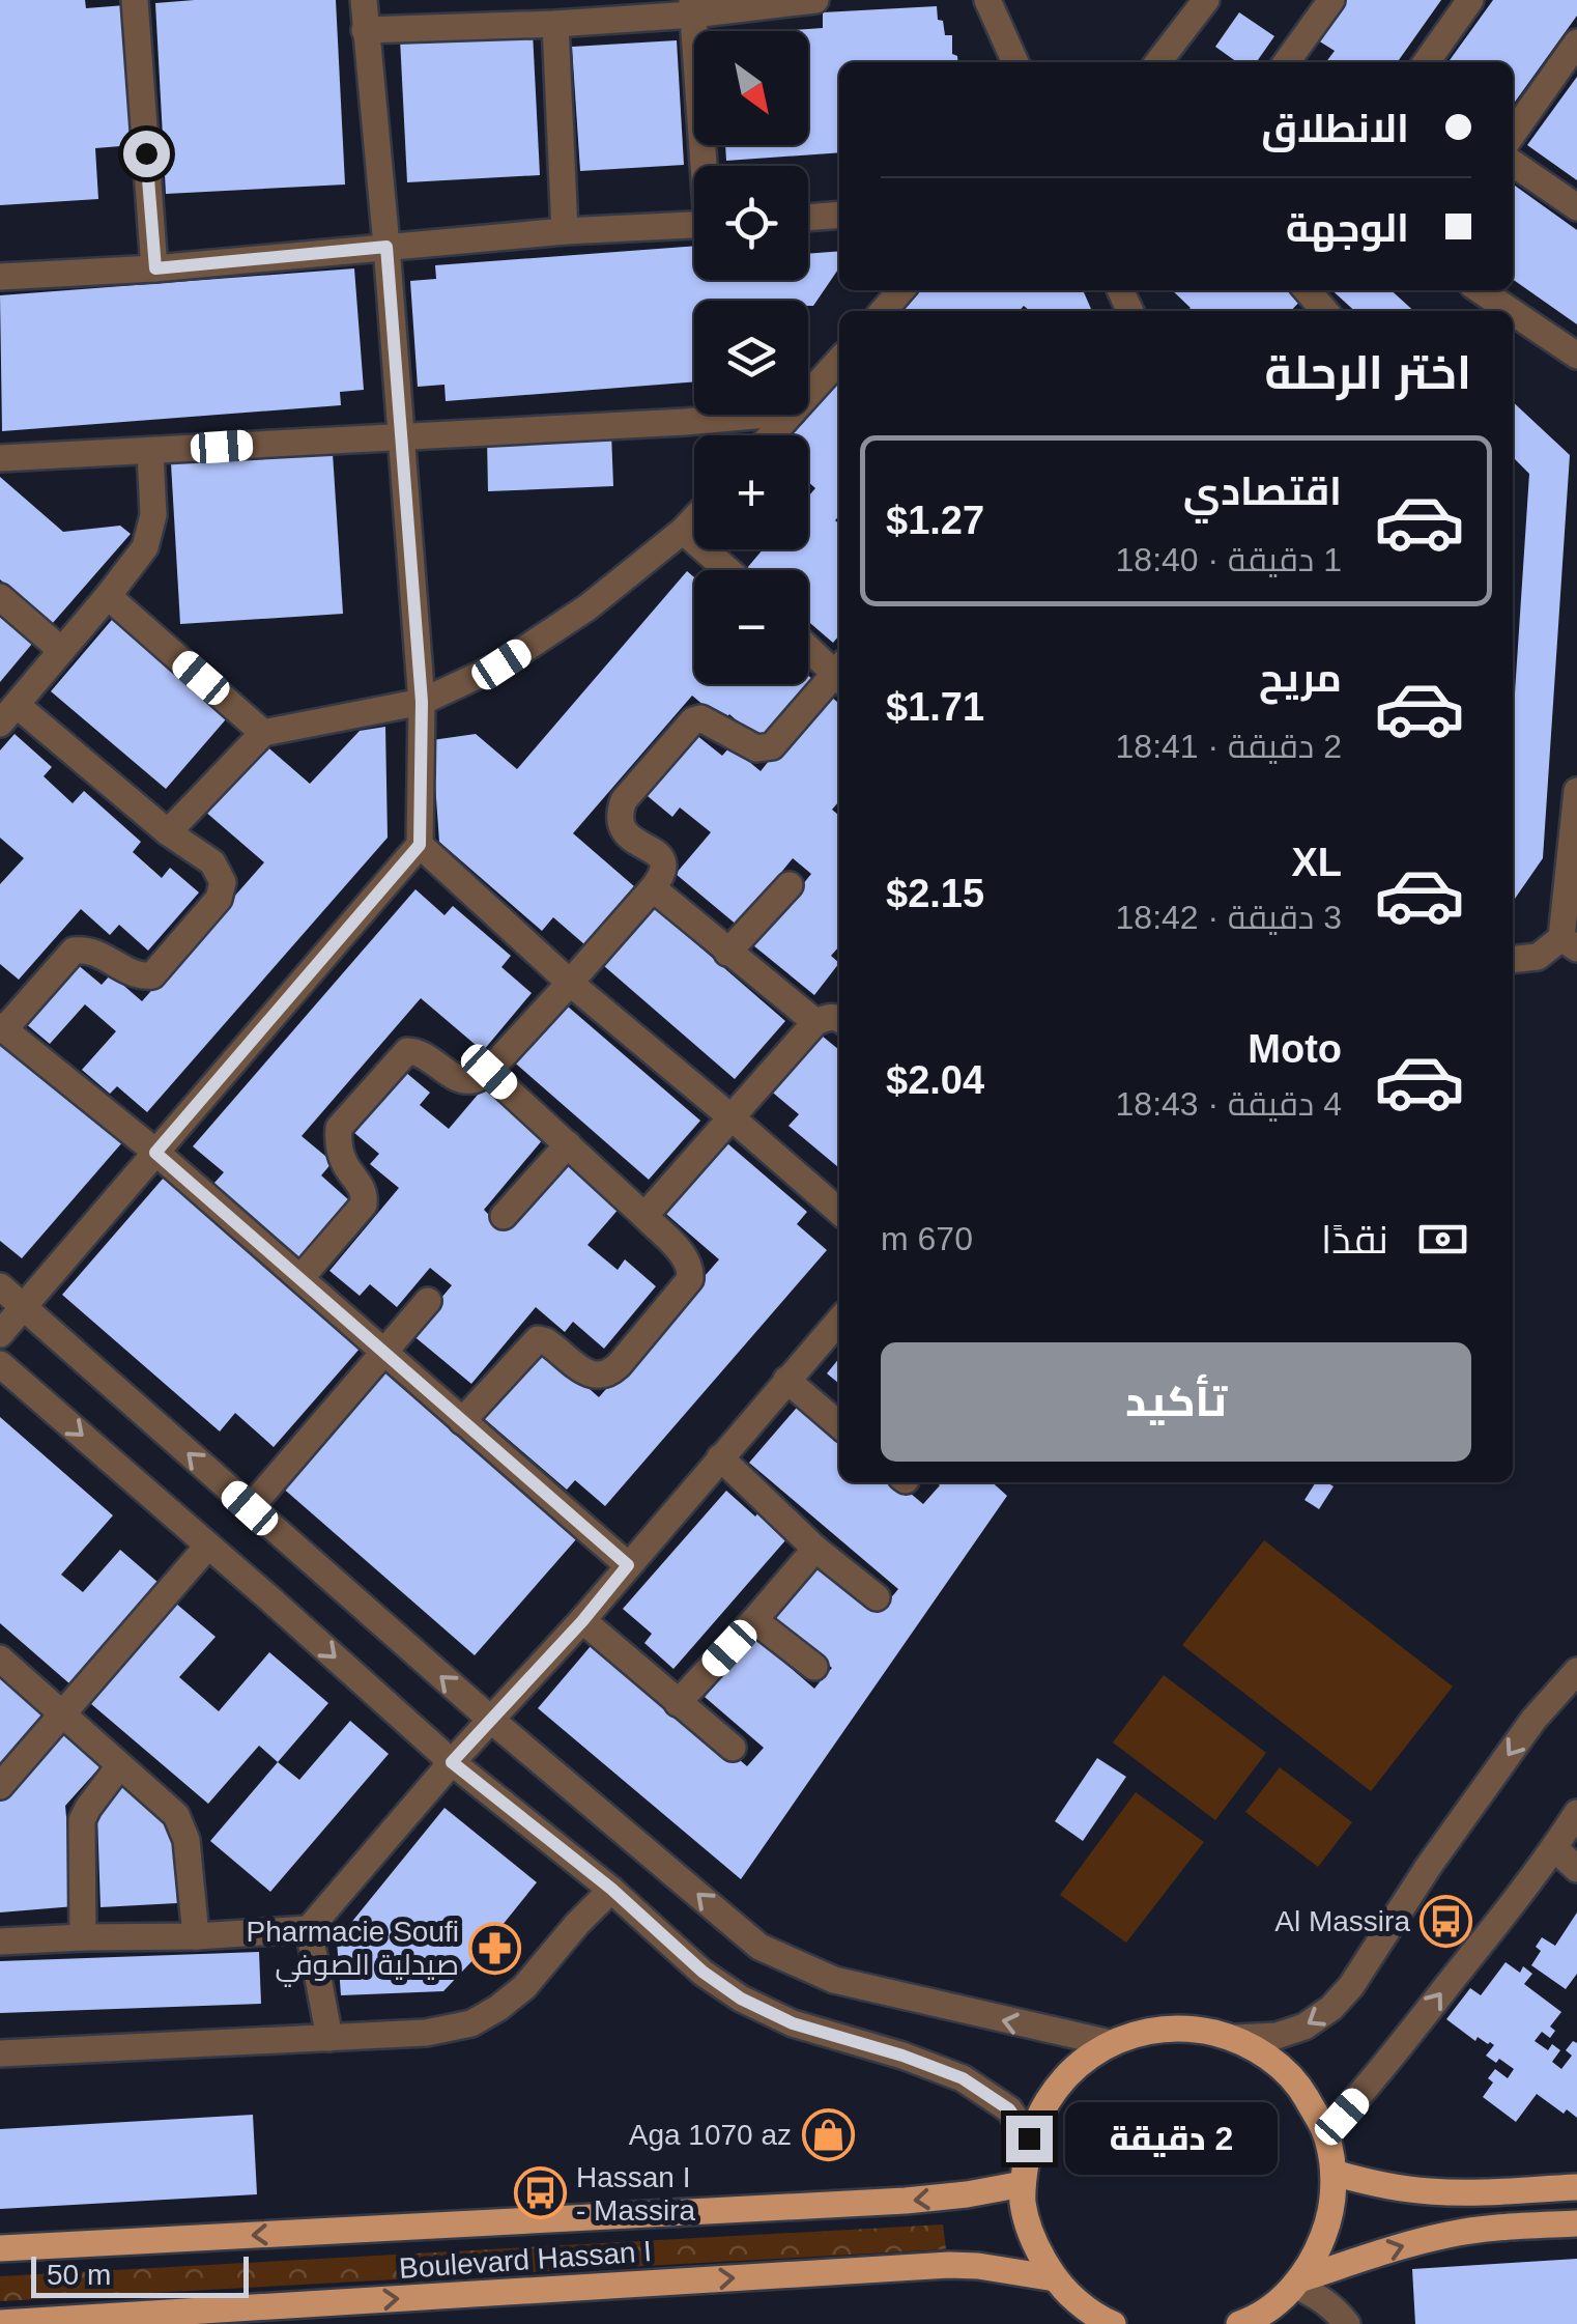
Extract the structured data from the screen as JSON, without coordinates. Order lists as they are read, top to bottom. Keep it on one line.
{"streets":{"main road":["Boulevard Hassan I"]},"places":{"bus stop":["Al Massira","Hassan I - Massira"],"pharmacy":["Pharmacie Soufi صيدلية الصوفي"],"shop":["Aga 1070 az"]},"scale_bar":"50 m","north":"bottom right","page":{"map_buttons":["+","−"],"banner":["الانطلاق","الوجهة"],"heading":"اختر الرحلة","list":[{"name":"اقتصادي","note":"1 دقيقة · 18:40","value":"$1.27"},{"name":"مريح","note":"2 دقيقة · 18:41","value":"$1.71"},{"name":"XL","note":"3 دقيقة · 18:42","value":"$2.15"},{"name":"Moto","note":"4 دقيقة · 18:43","value":"$2.04"}],"pay":["نقدًا","670 m"],"buttons":"تأكيد","bubble":"2 دقيقة","scale":"50 m"}}
